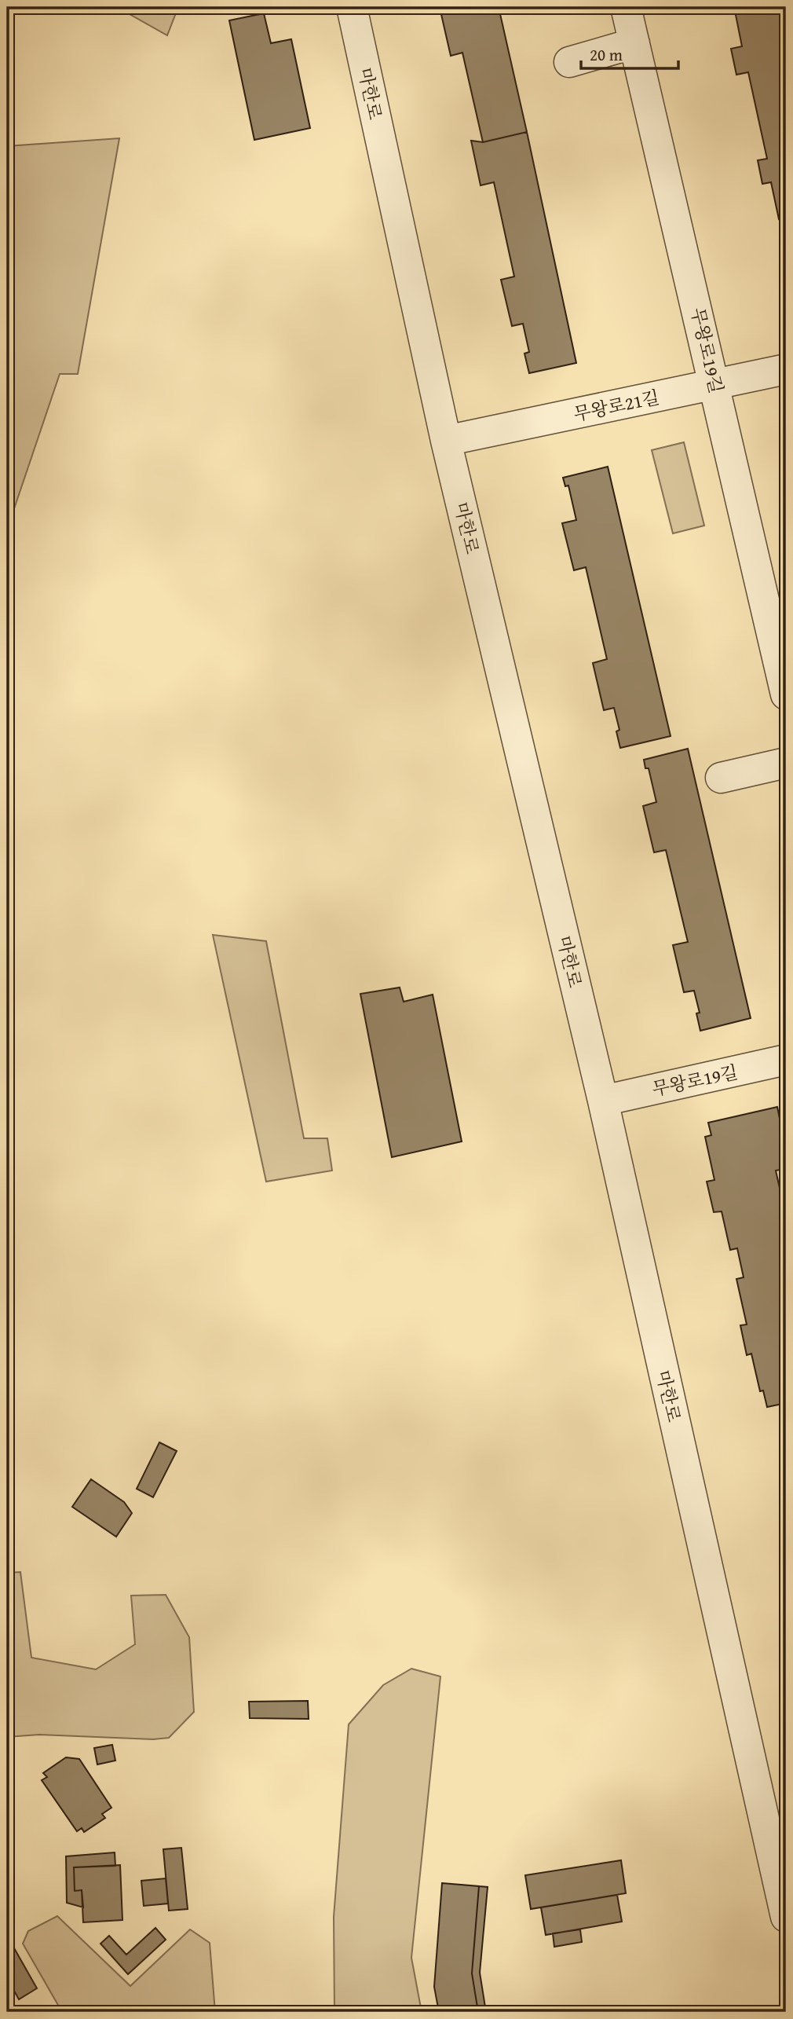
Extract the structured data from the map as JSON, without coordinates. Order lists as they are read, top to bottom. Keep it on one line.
{"streets":{"street":["마한로","무왕로19길","무왕로21길"]},"crossings":[["마한로","무왕로19길"],["마한로","무왕로21길"],["무왕로19길","무왕로21길"]],"scale_bar":"20 m"}
